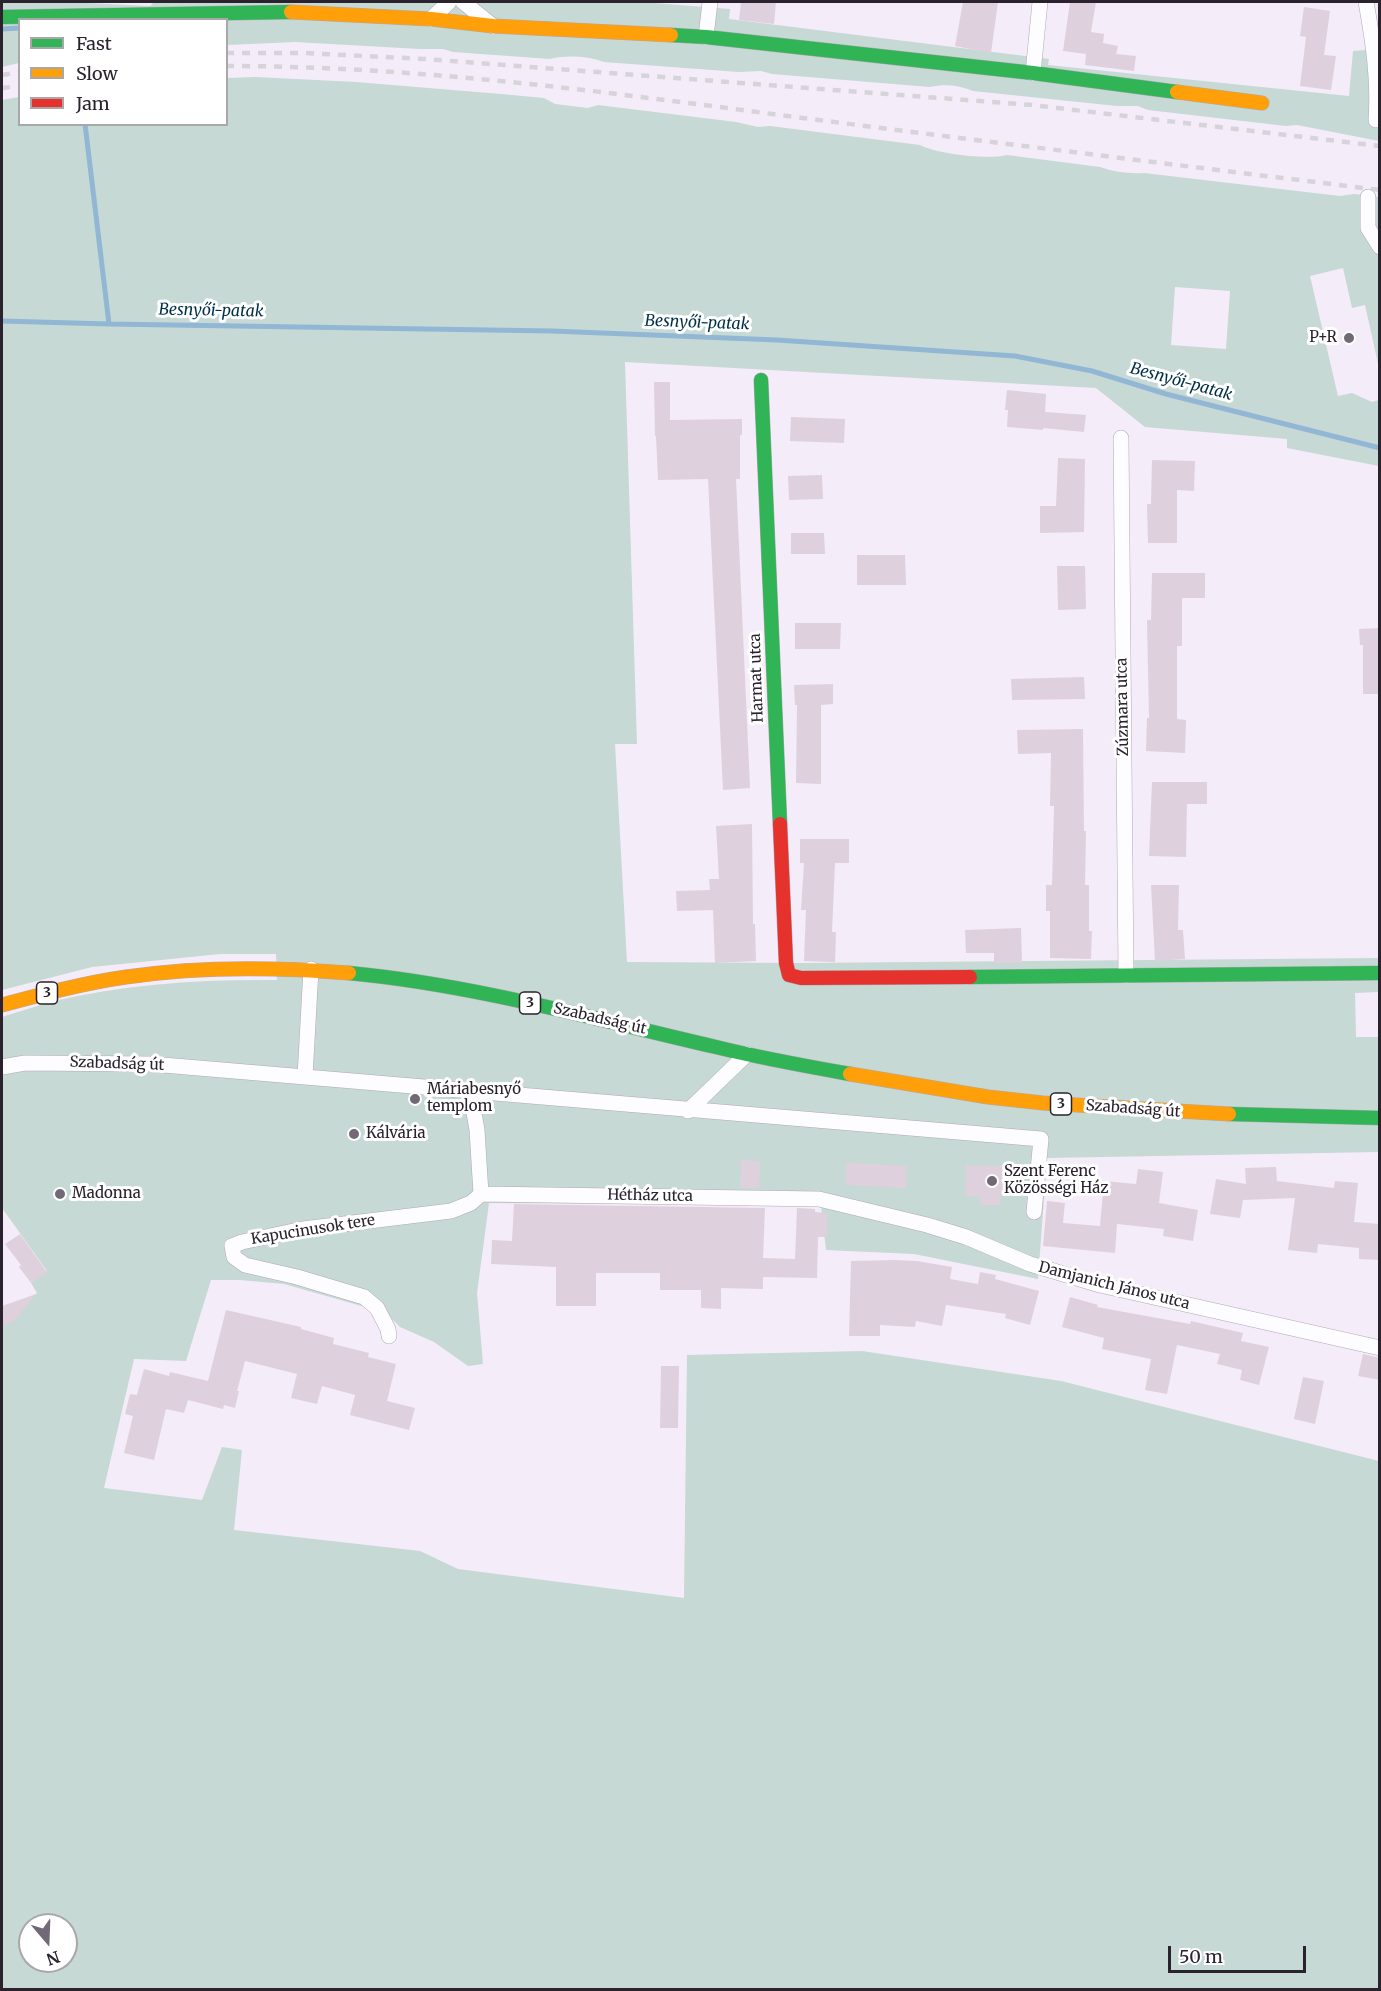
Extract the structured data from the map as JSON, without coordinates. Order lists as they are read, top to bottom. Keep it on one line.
{"streets":{"street":["Harmat utca","Zúzmara utca","3","Szabadság út","Hétház utca","Kapucinusok tere","Damjanich János utca"]},"crossings":[["Harmat utca","Zúzmara utca"],["Hétház utca","Kapucinusok tere"],["Hétház utca","Damjanich János utca"]],"water":["Besnyői-patak"],"places":["P+R","Máriabesnyő templom","Kálvária","Szent Ferenc Közösségi Ház","Madonna"],"legend":["Fast","Slow","Jam"],"scale_bar":"50 m","north":"bottom"}
